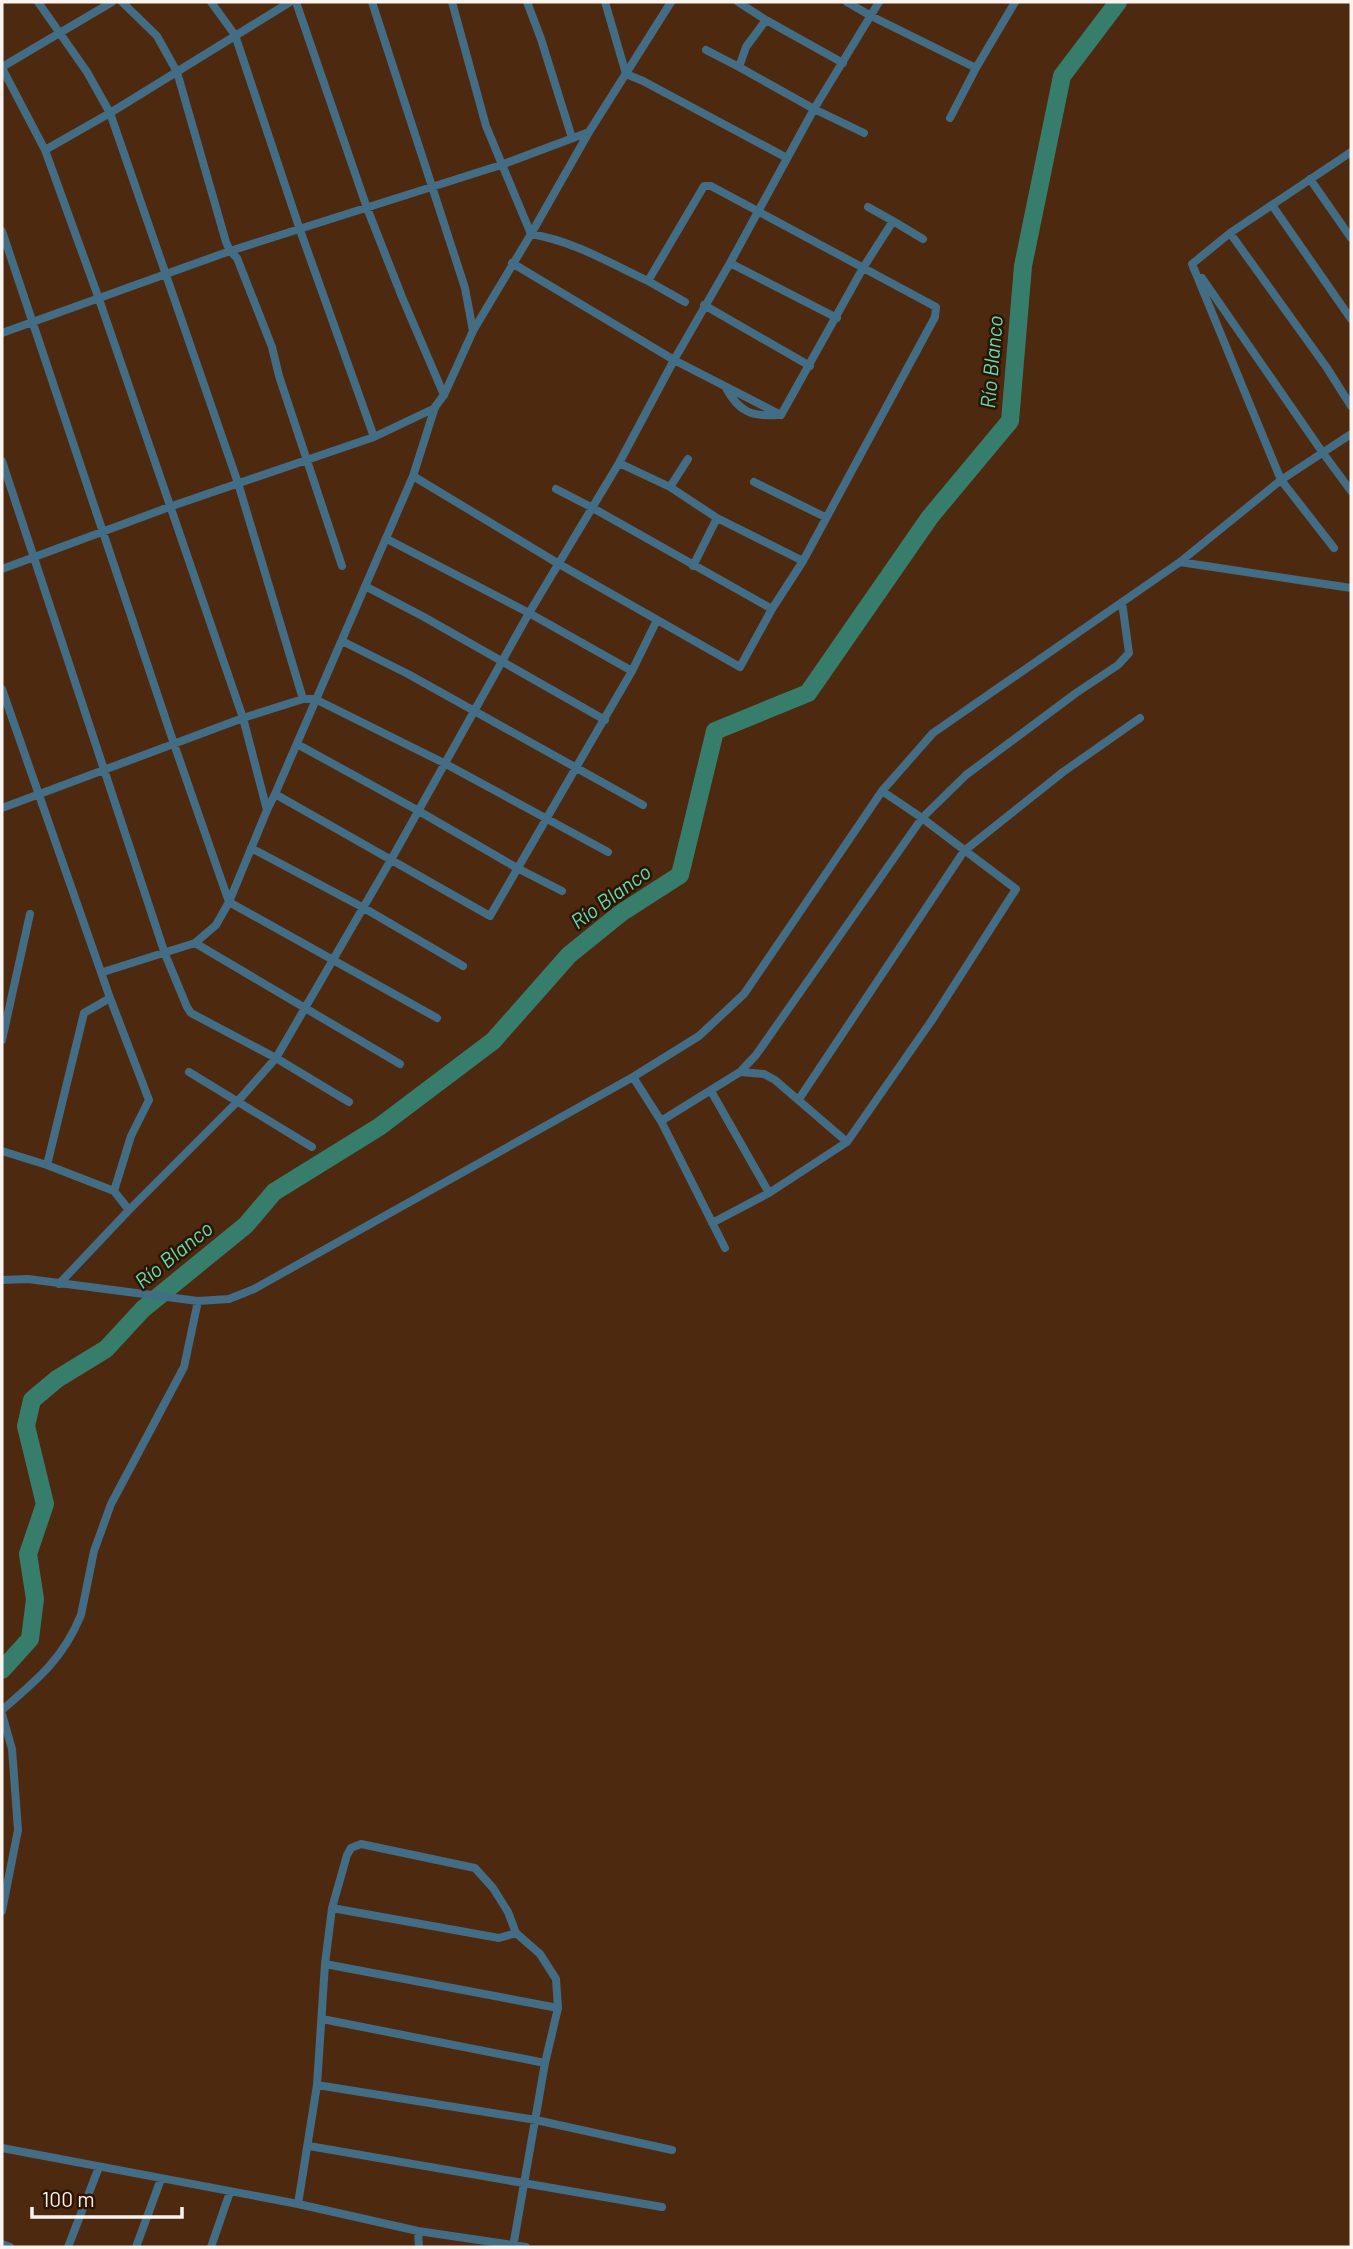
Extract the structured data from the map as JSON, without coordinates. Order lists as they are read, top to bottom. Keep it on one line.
{"water":["Río Blanco"],"scale_bar":"100 m"}
